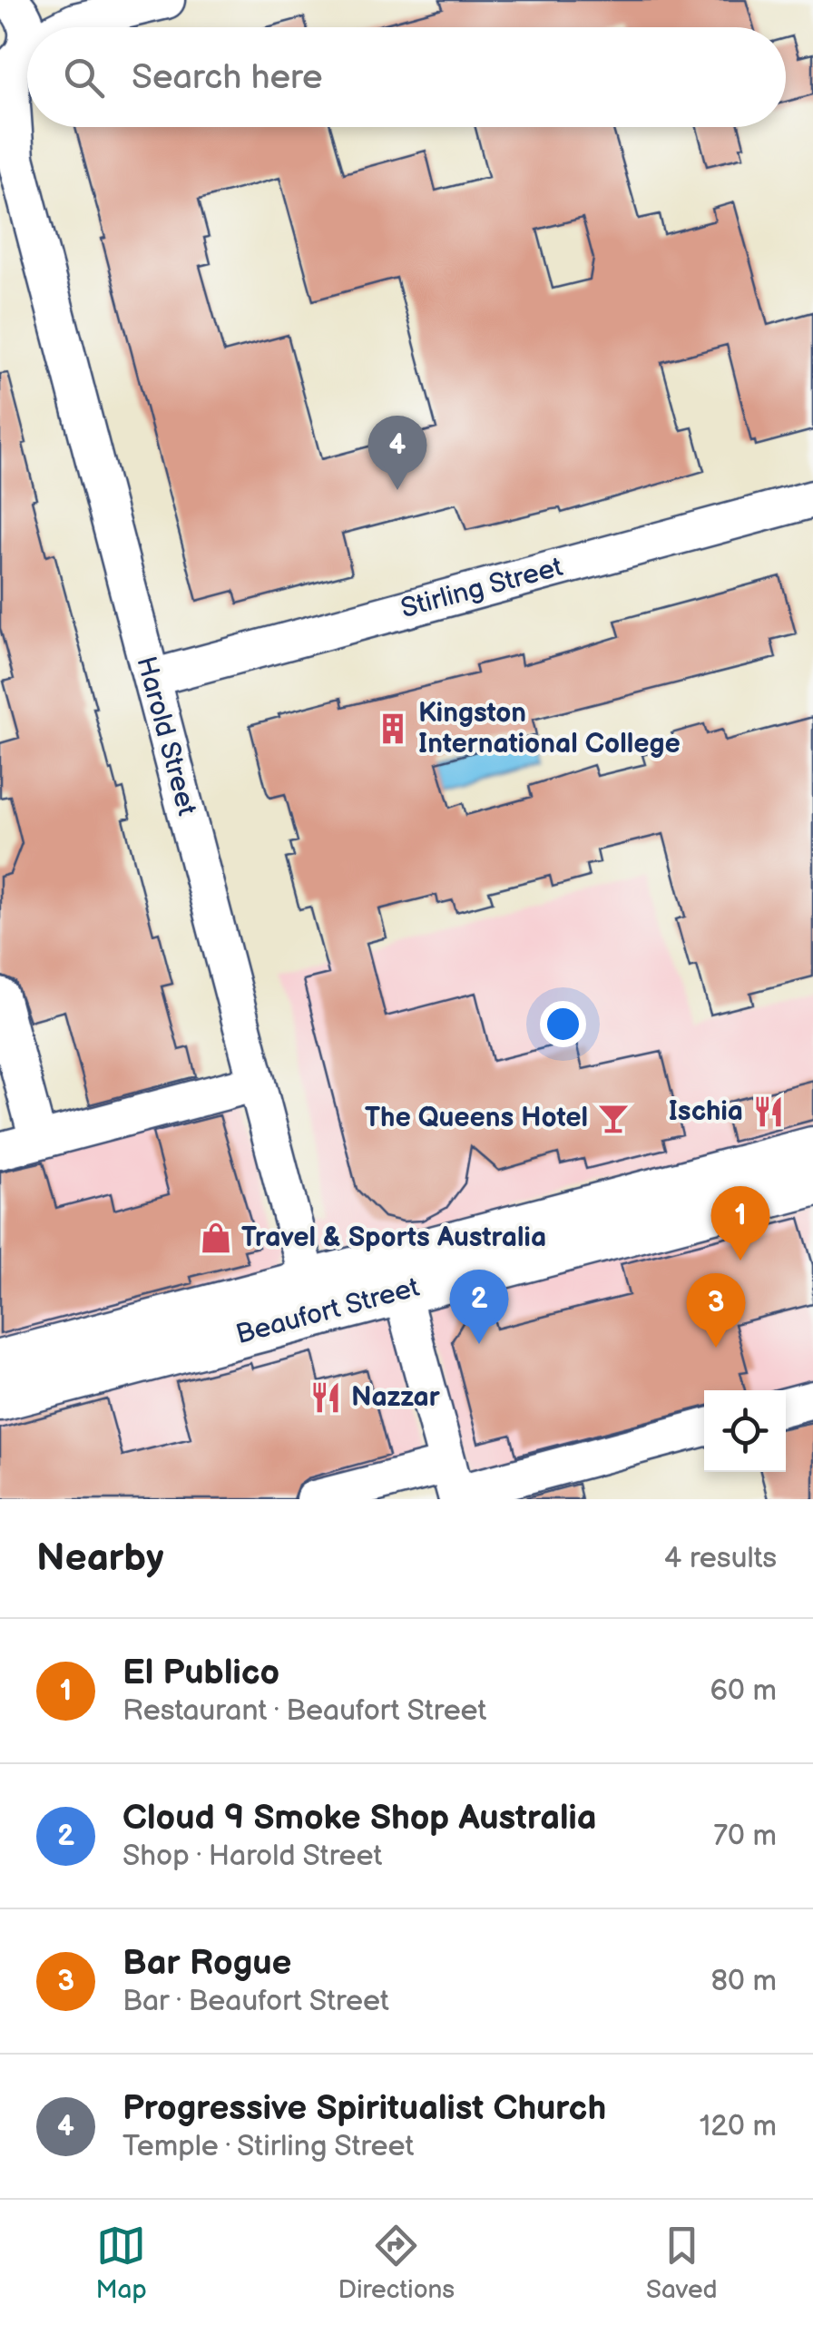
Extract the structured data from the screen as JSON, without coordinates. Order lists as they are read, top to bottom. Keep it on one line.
{"streets":{"main road":["Beaufort Street"],"street":["Stirling Street","Harold Street"]},"crossings":[["Stirling Street","Harold Street"],["Harold Street","Beaufort Street"]],"places":{"building":["Kingston International College"],"restaurant":["Ischia","Nazzar"],"bar":["The Queens Hotel"],"shop":["Travel & Sports Australia"]},"page":{"search":"Search here","pins":["4","1","2","3"],"heading":["Nearby","4 results"],"list":[{"mark":"1","name":"El Publico","note":"Restaurant · Beaufort Street","value":"60 m"},{"mark":"2","name":"Cloud 9 Smoke Shop Australia","note":"Shop · Harold Street","value":"70 m"},{"mark":"3","name":"Bar Rogue","note":"Bar · Beaufort Street","value":"80 m"},{"mark":"4","name":"Progressive Spiritualist Church","note":"Temple · Stirling Street","value":"120 m"}],"nav":["Map","Directions","Saved"]}}
